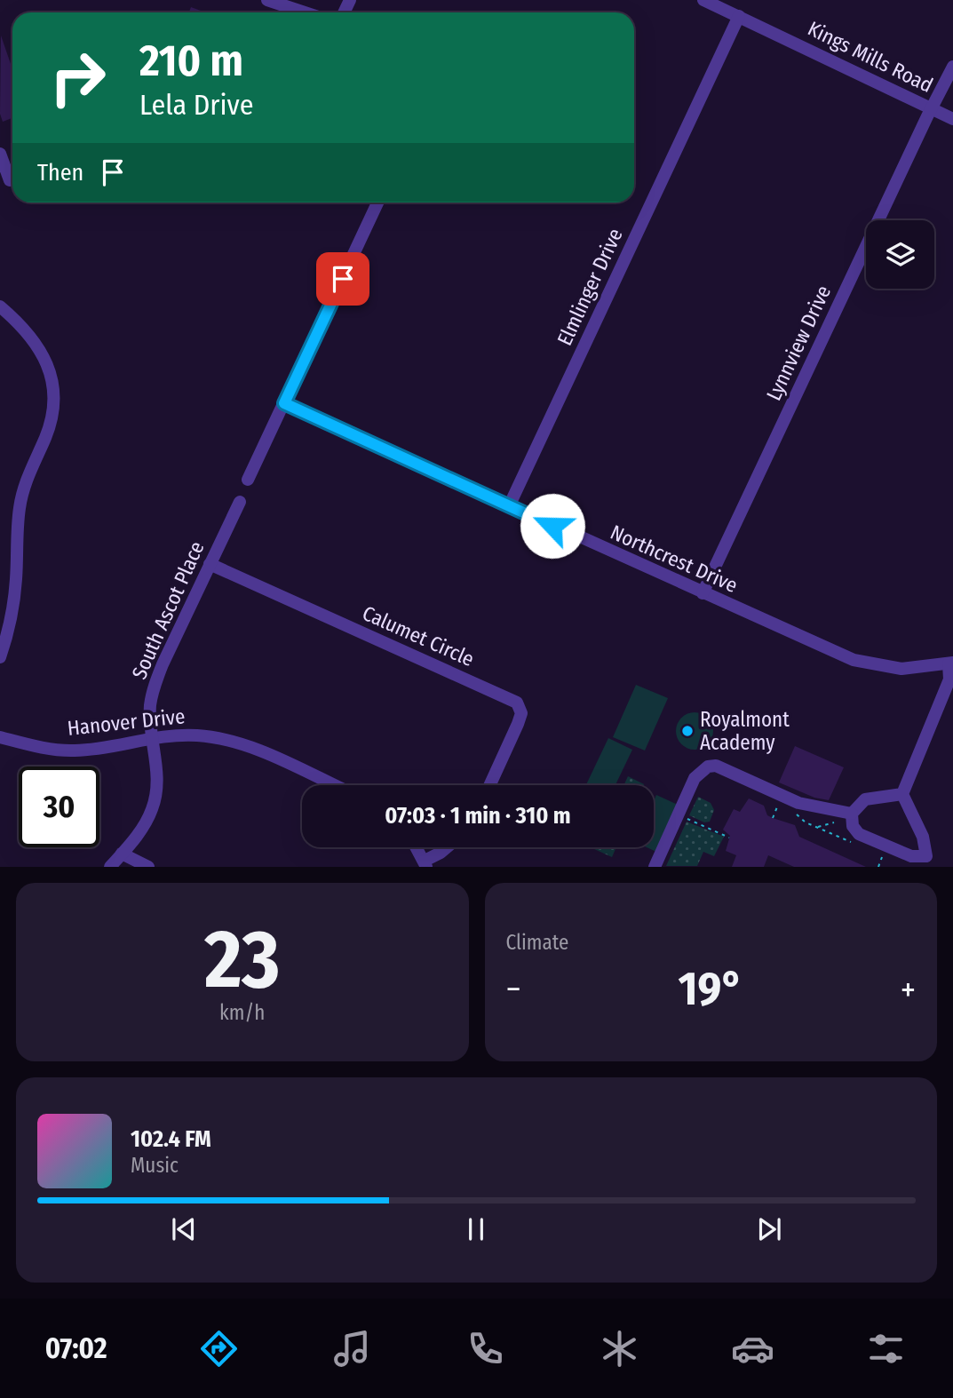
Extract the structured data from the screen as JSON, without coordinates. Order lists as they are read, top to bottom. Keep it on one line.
{"streets":{"street":["Kings Mills Road","Elmlinger Drive","Lynnview Drive","Northcrest Drive","South Ascot Place","Calumet Circle","Hanover Drive"]},"crossings":[["Kings Mills Road","Elmlinger Drive"],["Kings Mills Road","Lynnview Drive"],["Elmlinger Drive","Northcrest Drive"],["Lynnview Drive","Northcrest Drive"],["South Ascot Place","Calumet Circle"],["South Ascot Place","Hanover Drive"]],"places":["Royalmont Academy"],"page":{"turn":["210 m","Lela Drive"],"then":"Then","limit":"30","trip":"07:03 · 1 min · 310 m","tile":[["23","km/h"],"Climate"],"heat":["−","19°","+"],"song":["102.4 FM","Music"],"tabs":"07:02"}}
